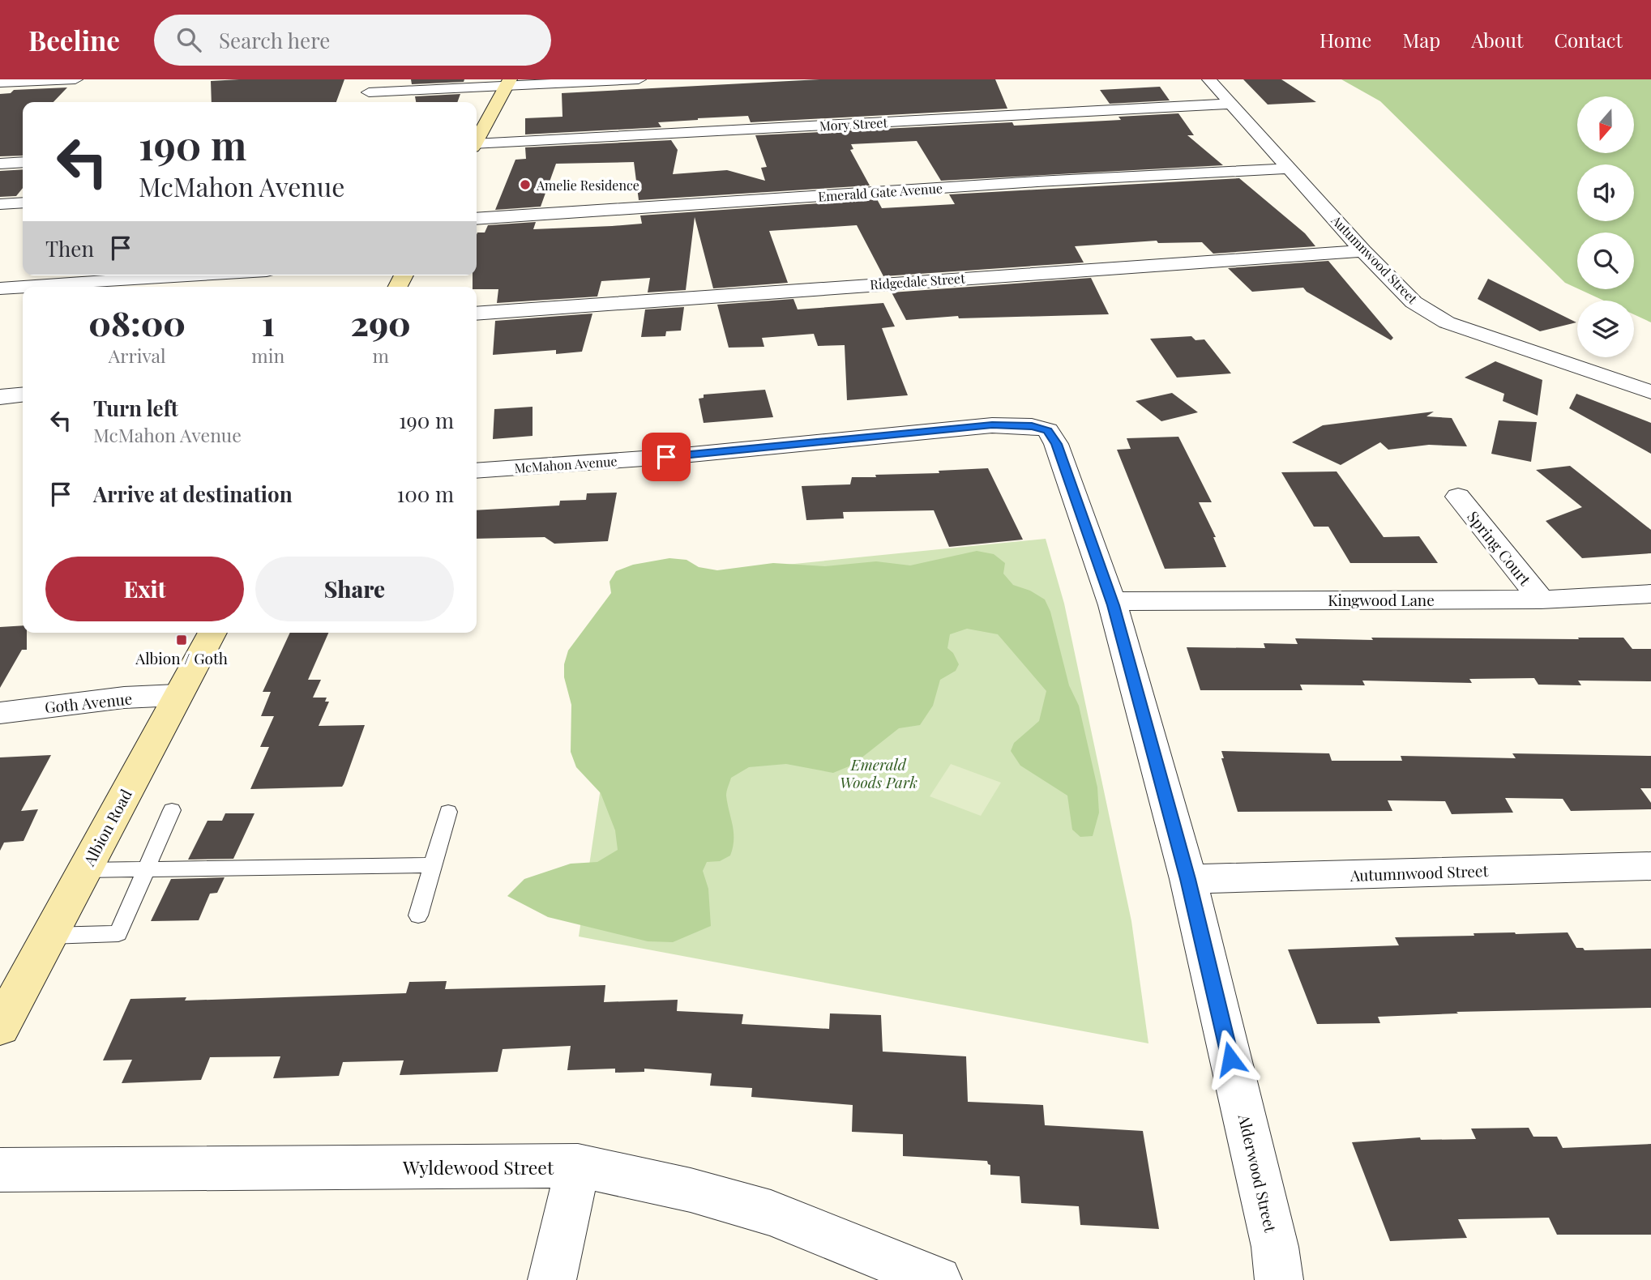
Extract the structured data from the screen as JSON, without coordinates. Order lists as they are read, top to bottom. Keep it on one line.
{"streets":{"street":["Mory Street","Emerald Gate Avenue","Autumnwood Street","Ridgedale Street","McMahon Avenue","Spring Court","Kingwood Lane","Goth Avenue","Albion Road","Wyldewood Street","Alderwood Street"]},"crossings":[["Mory Street","Autumnwood Street"],["Emerald Gate Avenue","Autumnwood Street"],["Autumnwood Street","Ridgedale Street"],["Autumnwood Street","Alderwood Street"],["McMahon Avenue","Alderwood Street"],["Spring Court","Kingwood Lane"],["Kingwood Lane","Alderwood Street"],["Goth Avenue","Albion Road"]],"parks":["Emerald Woods Park"],"places":{"other":["Amelie Residence"],"transit":["Albion / Goth"]},"north":"bottom","page":{"header":"Beeline","search":"Search here","nav":["Home","Map","About","Contact"],"turn":["190 m","McMahon Avenue"],"then":"Then","eta":["08:00","Arrival","1","min","290","m"],"list":[{"name":"Turn left","note":"McMahon Avenue","value":"190 m"},{"name":"Arrive at destination","value":"100 m"}],"buttons":["Exit","Share"]}}
